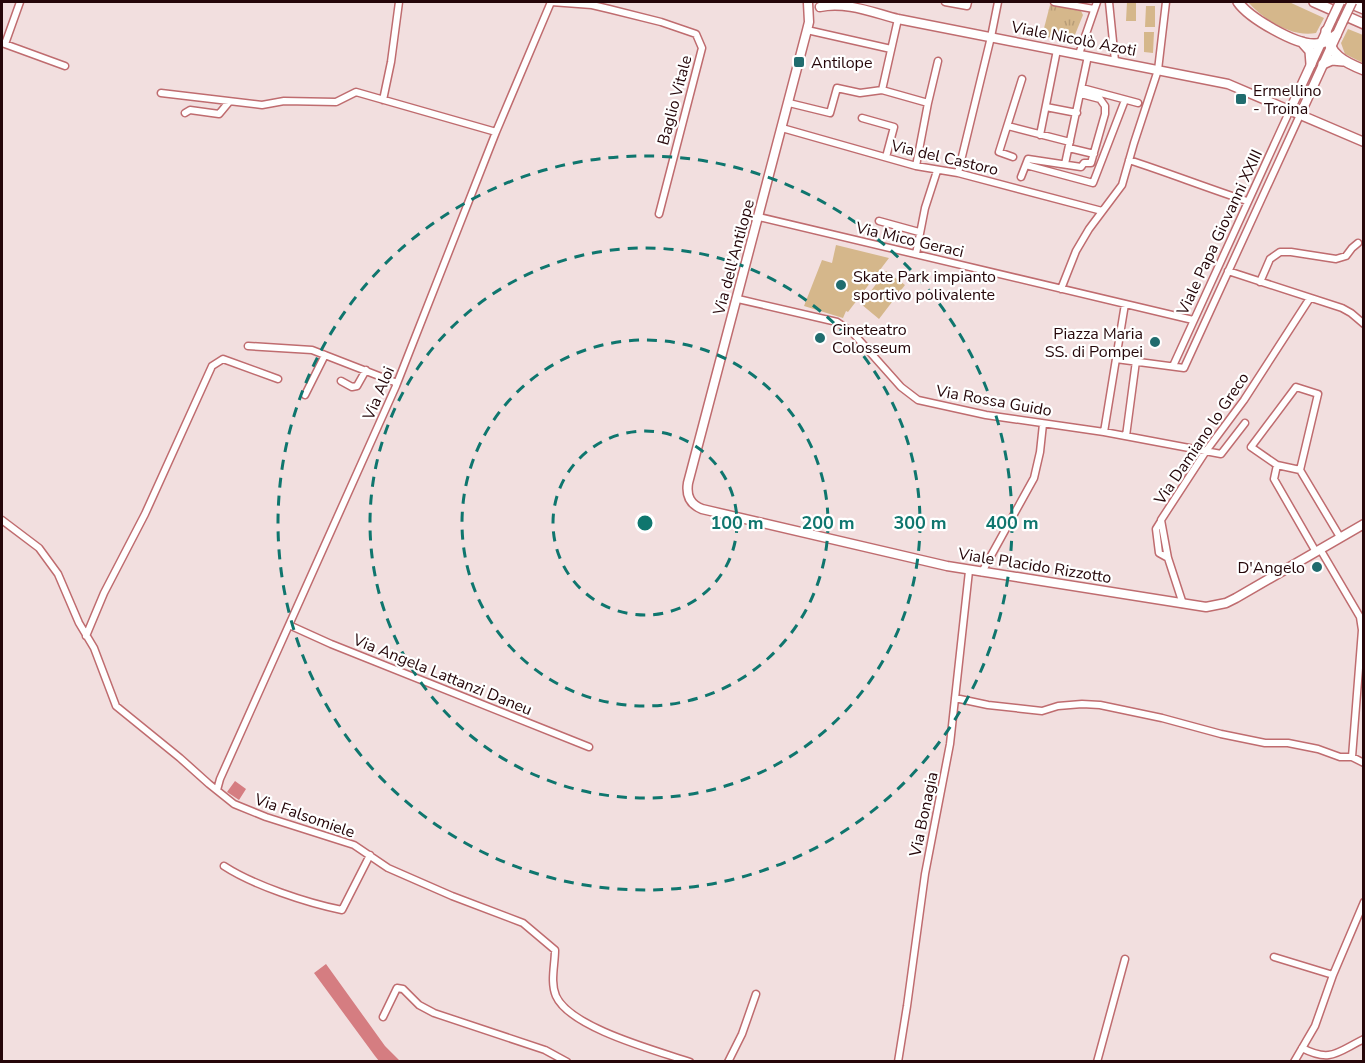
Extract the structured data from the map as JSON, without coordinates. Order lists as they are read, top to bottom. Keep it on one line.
{"streets":{"street":["Viale Nicolò Azoti","Baglio Vitale","Via del Castoro","Viale Papa Giovanni XXIII","Via Mico Geraci","Via dell'Antilope","Via Aloi","Via Rossa Guido","Via Damiano lo Greco","Viale Placido Rizzotto","Via Angela Lattanzi Daneu","Via Bonagia","Via Falsomiele"]},"crossings":[["Viale Nicolò Azoti","Viale Papa Giovanni XXIII"],["Baglio Vitale","Via Aloi"],["Via del Castoro","Via dell'Antilope"],["Viale Papa Giovanni XXIII","Via Mico Geraci"],["Via Mico Geraci","Via dell'Antilope"],["Via dell'Antilope","Via Rossa Guido"],["Via dell'Antilope","Viale Placido Rizzotto"],["Via Aloi","Via Angela Lattanzi Daneu"],["Via Aloi","Via Falsomiele"],["Via Rossa Guido","Via Damiano lo Greco"],["Via Damiano lo Greco","Viale Placido Rizzotto"],["Viale Placido Rizzotto","Via Bonagia"]],"places":{"transit":["Antilope","Ermellino - Troina"],"other":["Skate Park impianto sportivo polivalente","Cineteatro Colosseum","Piazza Maria SS. di Pompei","D'Angelo"]},"rings":["100 m","200 m","300 m","400 m"]}
